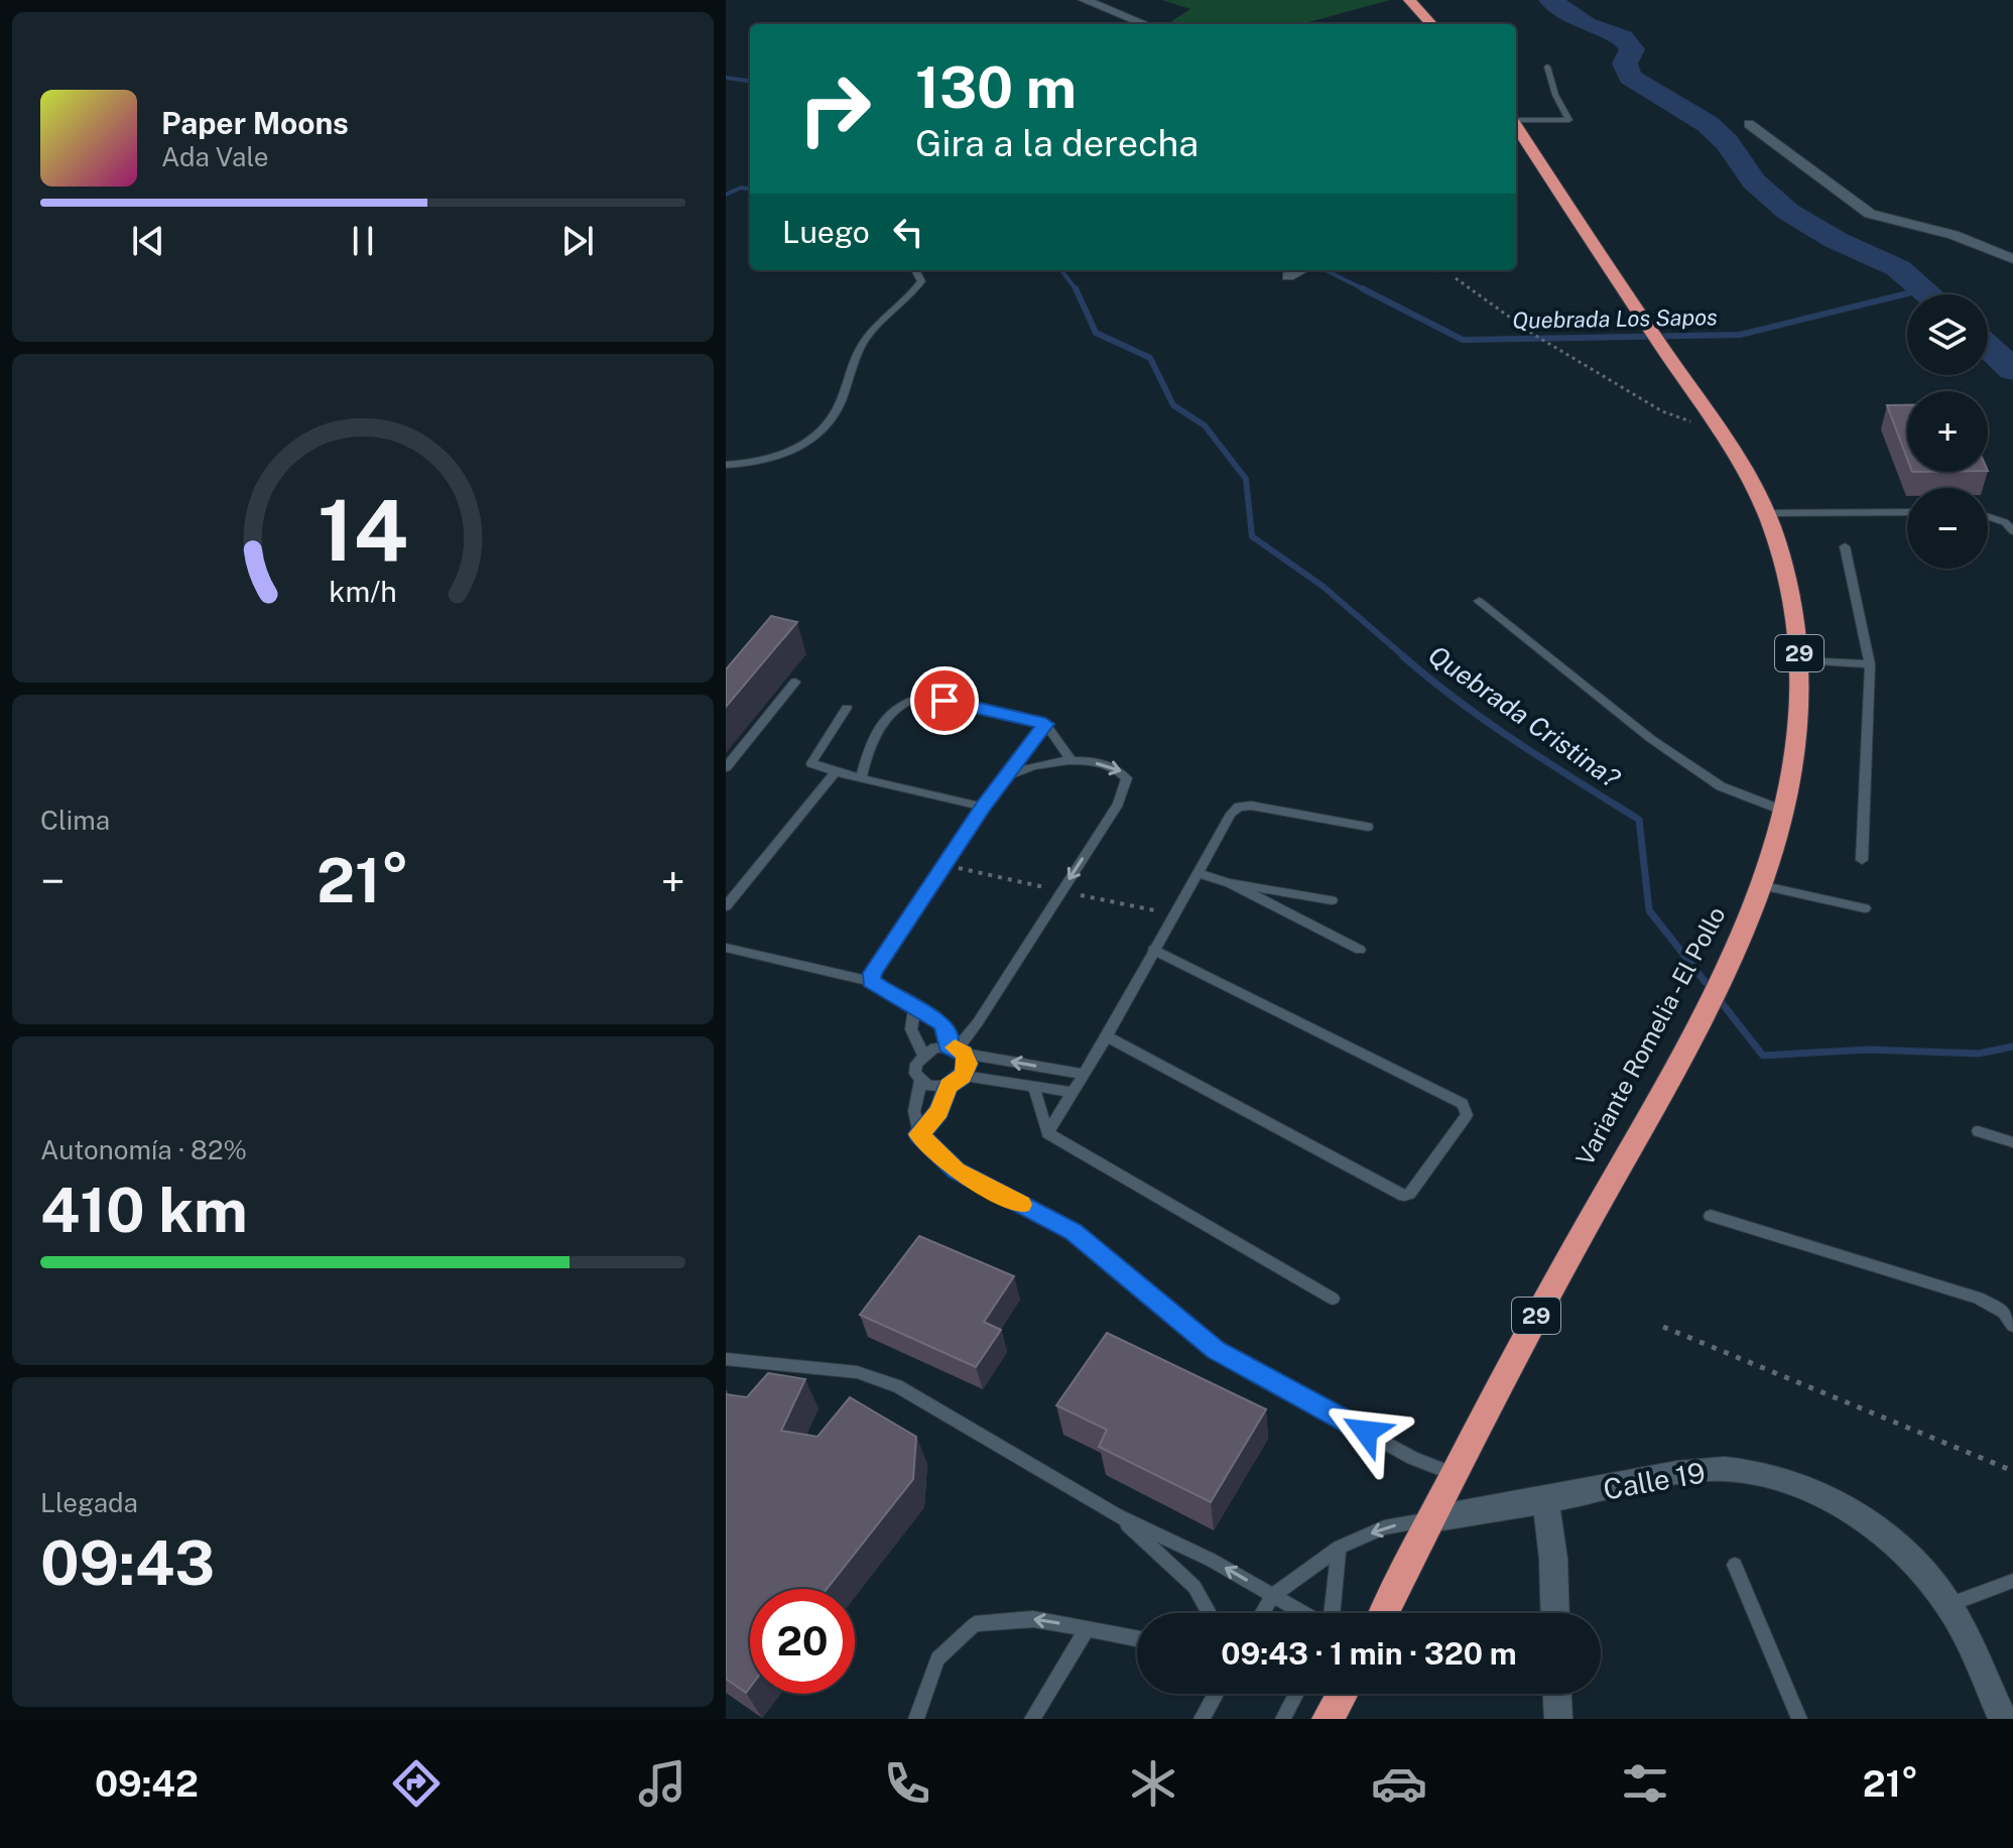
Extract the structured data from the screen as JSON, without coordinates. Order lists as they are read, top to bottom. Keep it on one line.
{"streets":{"highway":["29","Variante Romelia - El Pollo"],"street":["Calle 19"]},"crossings":[["Variante Romelia - El Pollo","Calle 19"]],"water":["Quebrada Los Sapos","Quebrada Cristina?"],"page":{"turn":["130 m","Gira a la derecha"],"song":["Paper Moons","Ada Vale"],"then":"Luego","map_buttons":["+","−"],"tile":["Clima",["Autonomía · 82%","410 km"],["Llegada","09:43"]],"heat":["−","21°","+"],"limit":"20","trip":"09:43 · 1 min · 320 m","tabs":["09:42","21°"],"gauge":["14","km/h"]}}
